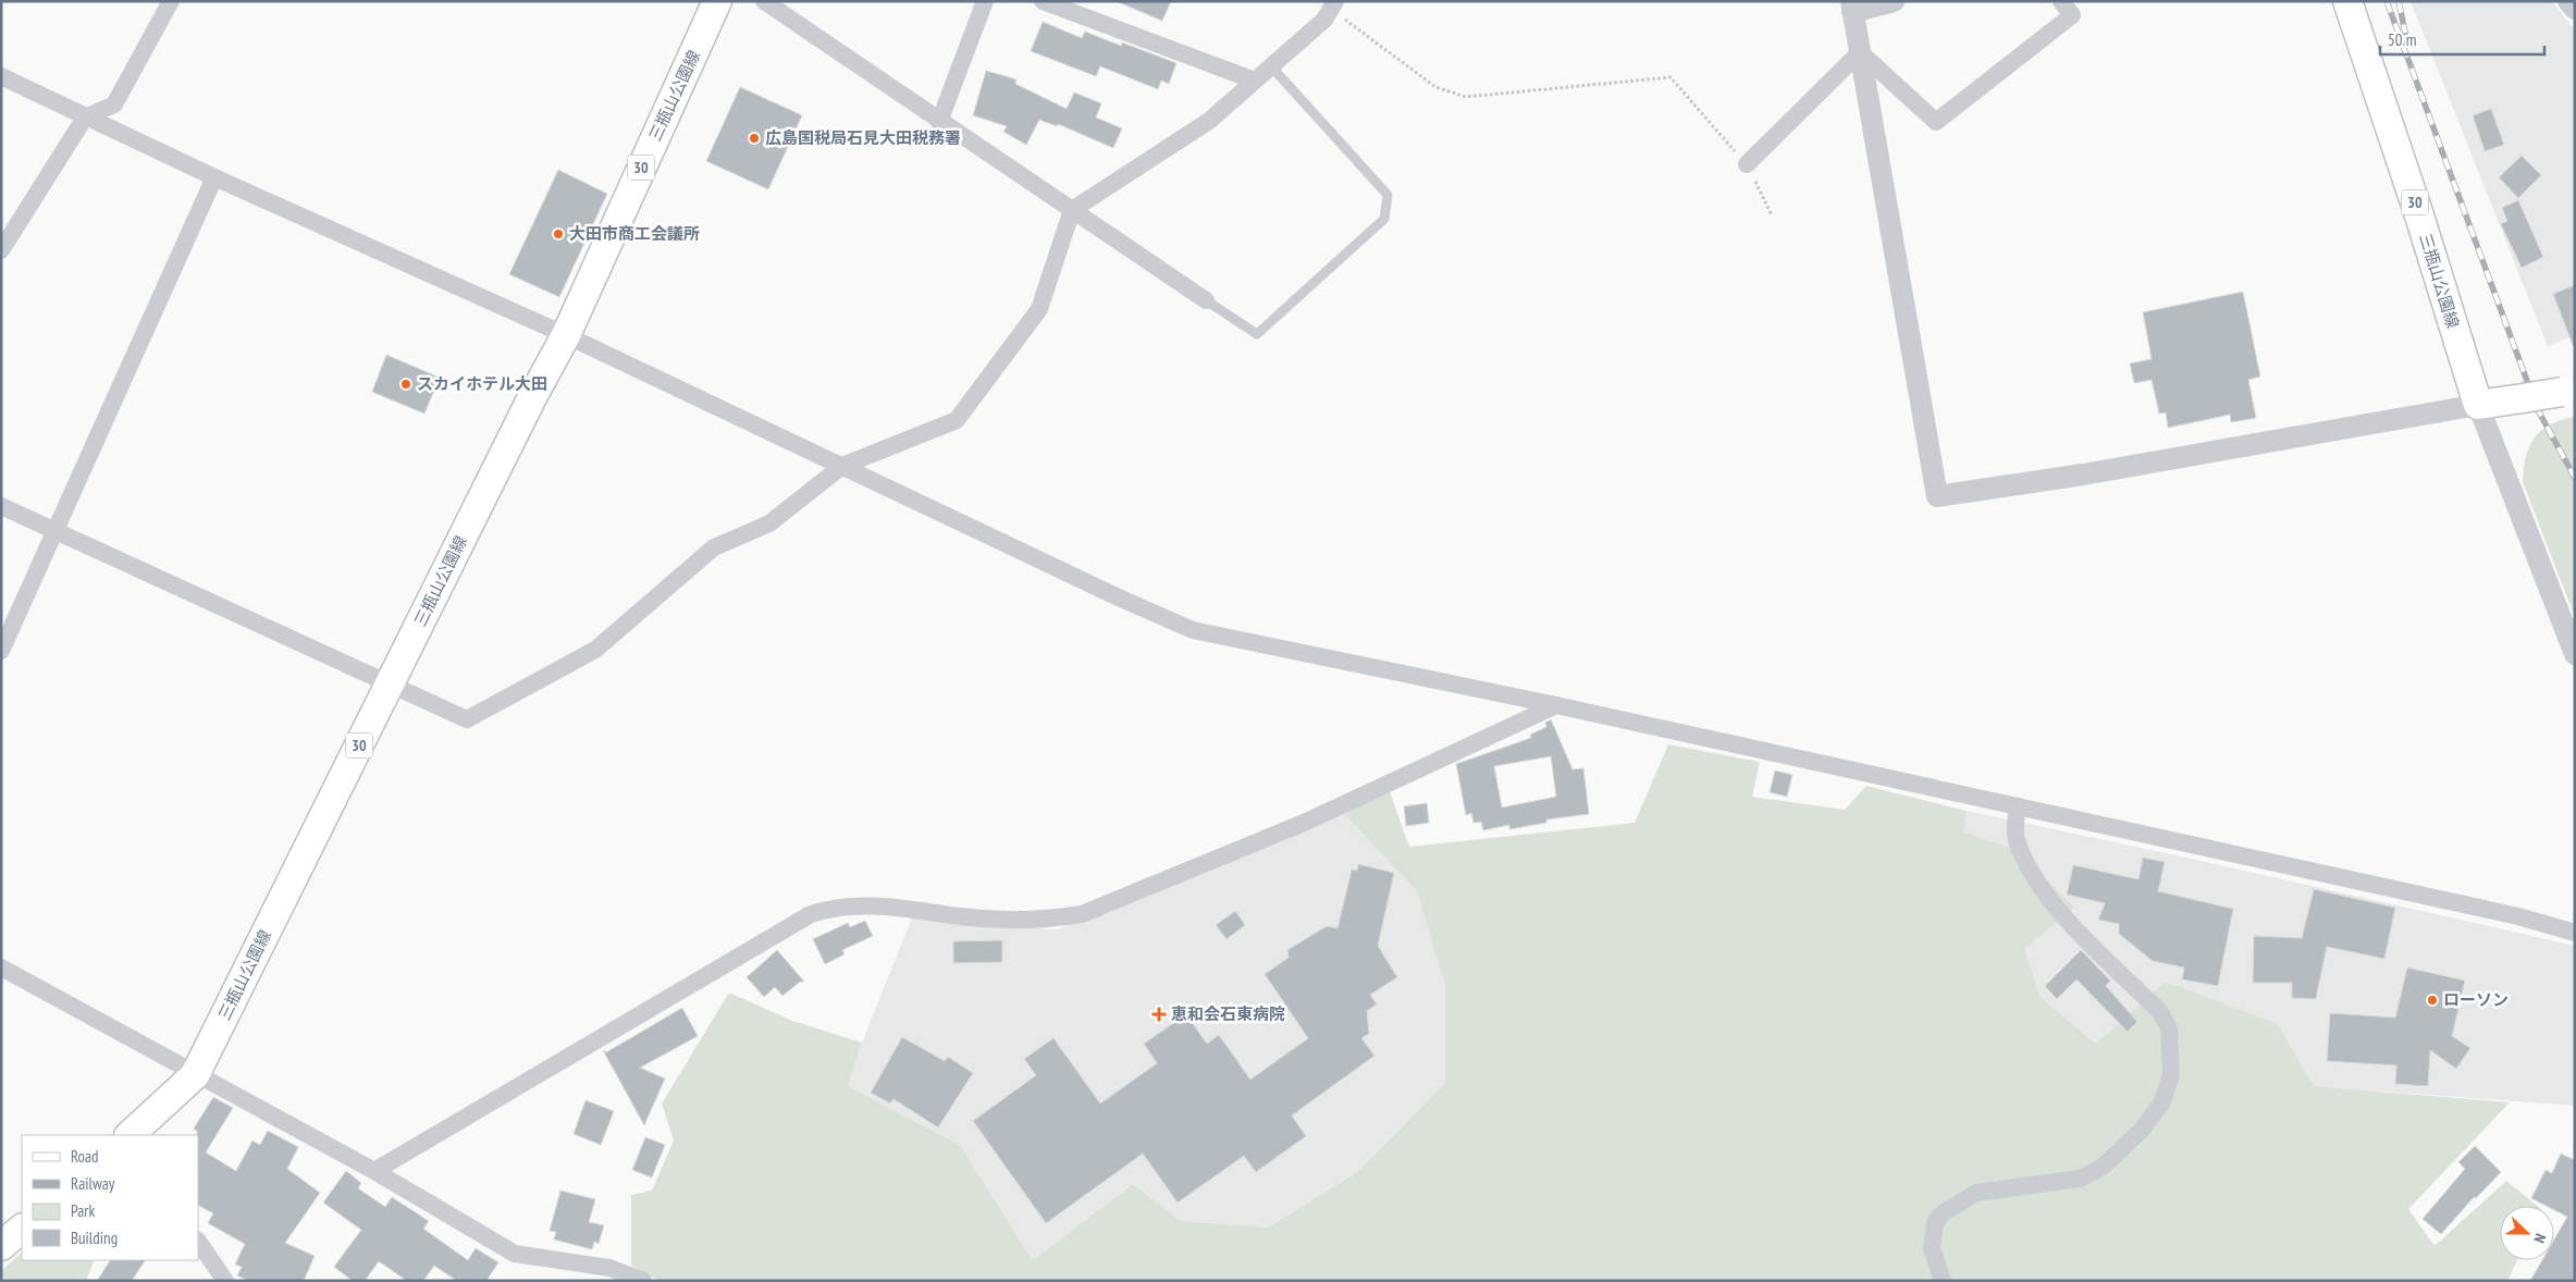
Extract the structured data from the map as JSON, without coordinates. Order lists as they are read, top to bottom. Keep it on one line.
{"streets":{"main road":["三瓶山公園線","30"]},"places":{"other":["広島国税局石見大田税務署","大田市商工会議所","スカイホテル大田","ローソン"],"health":["恵和会石東病院"]},"legend":["Road","Railway","Park","Building"],"scale_bar":"50 m","north":"right"}
